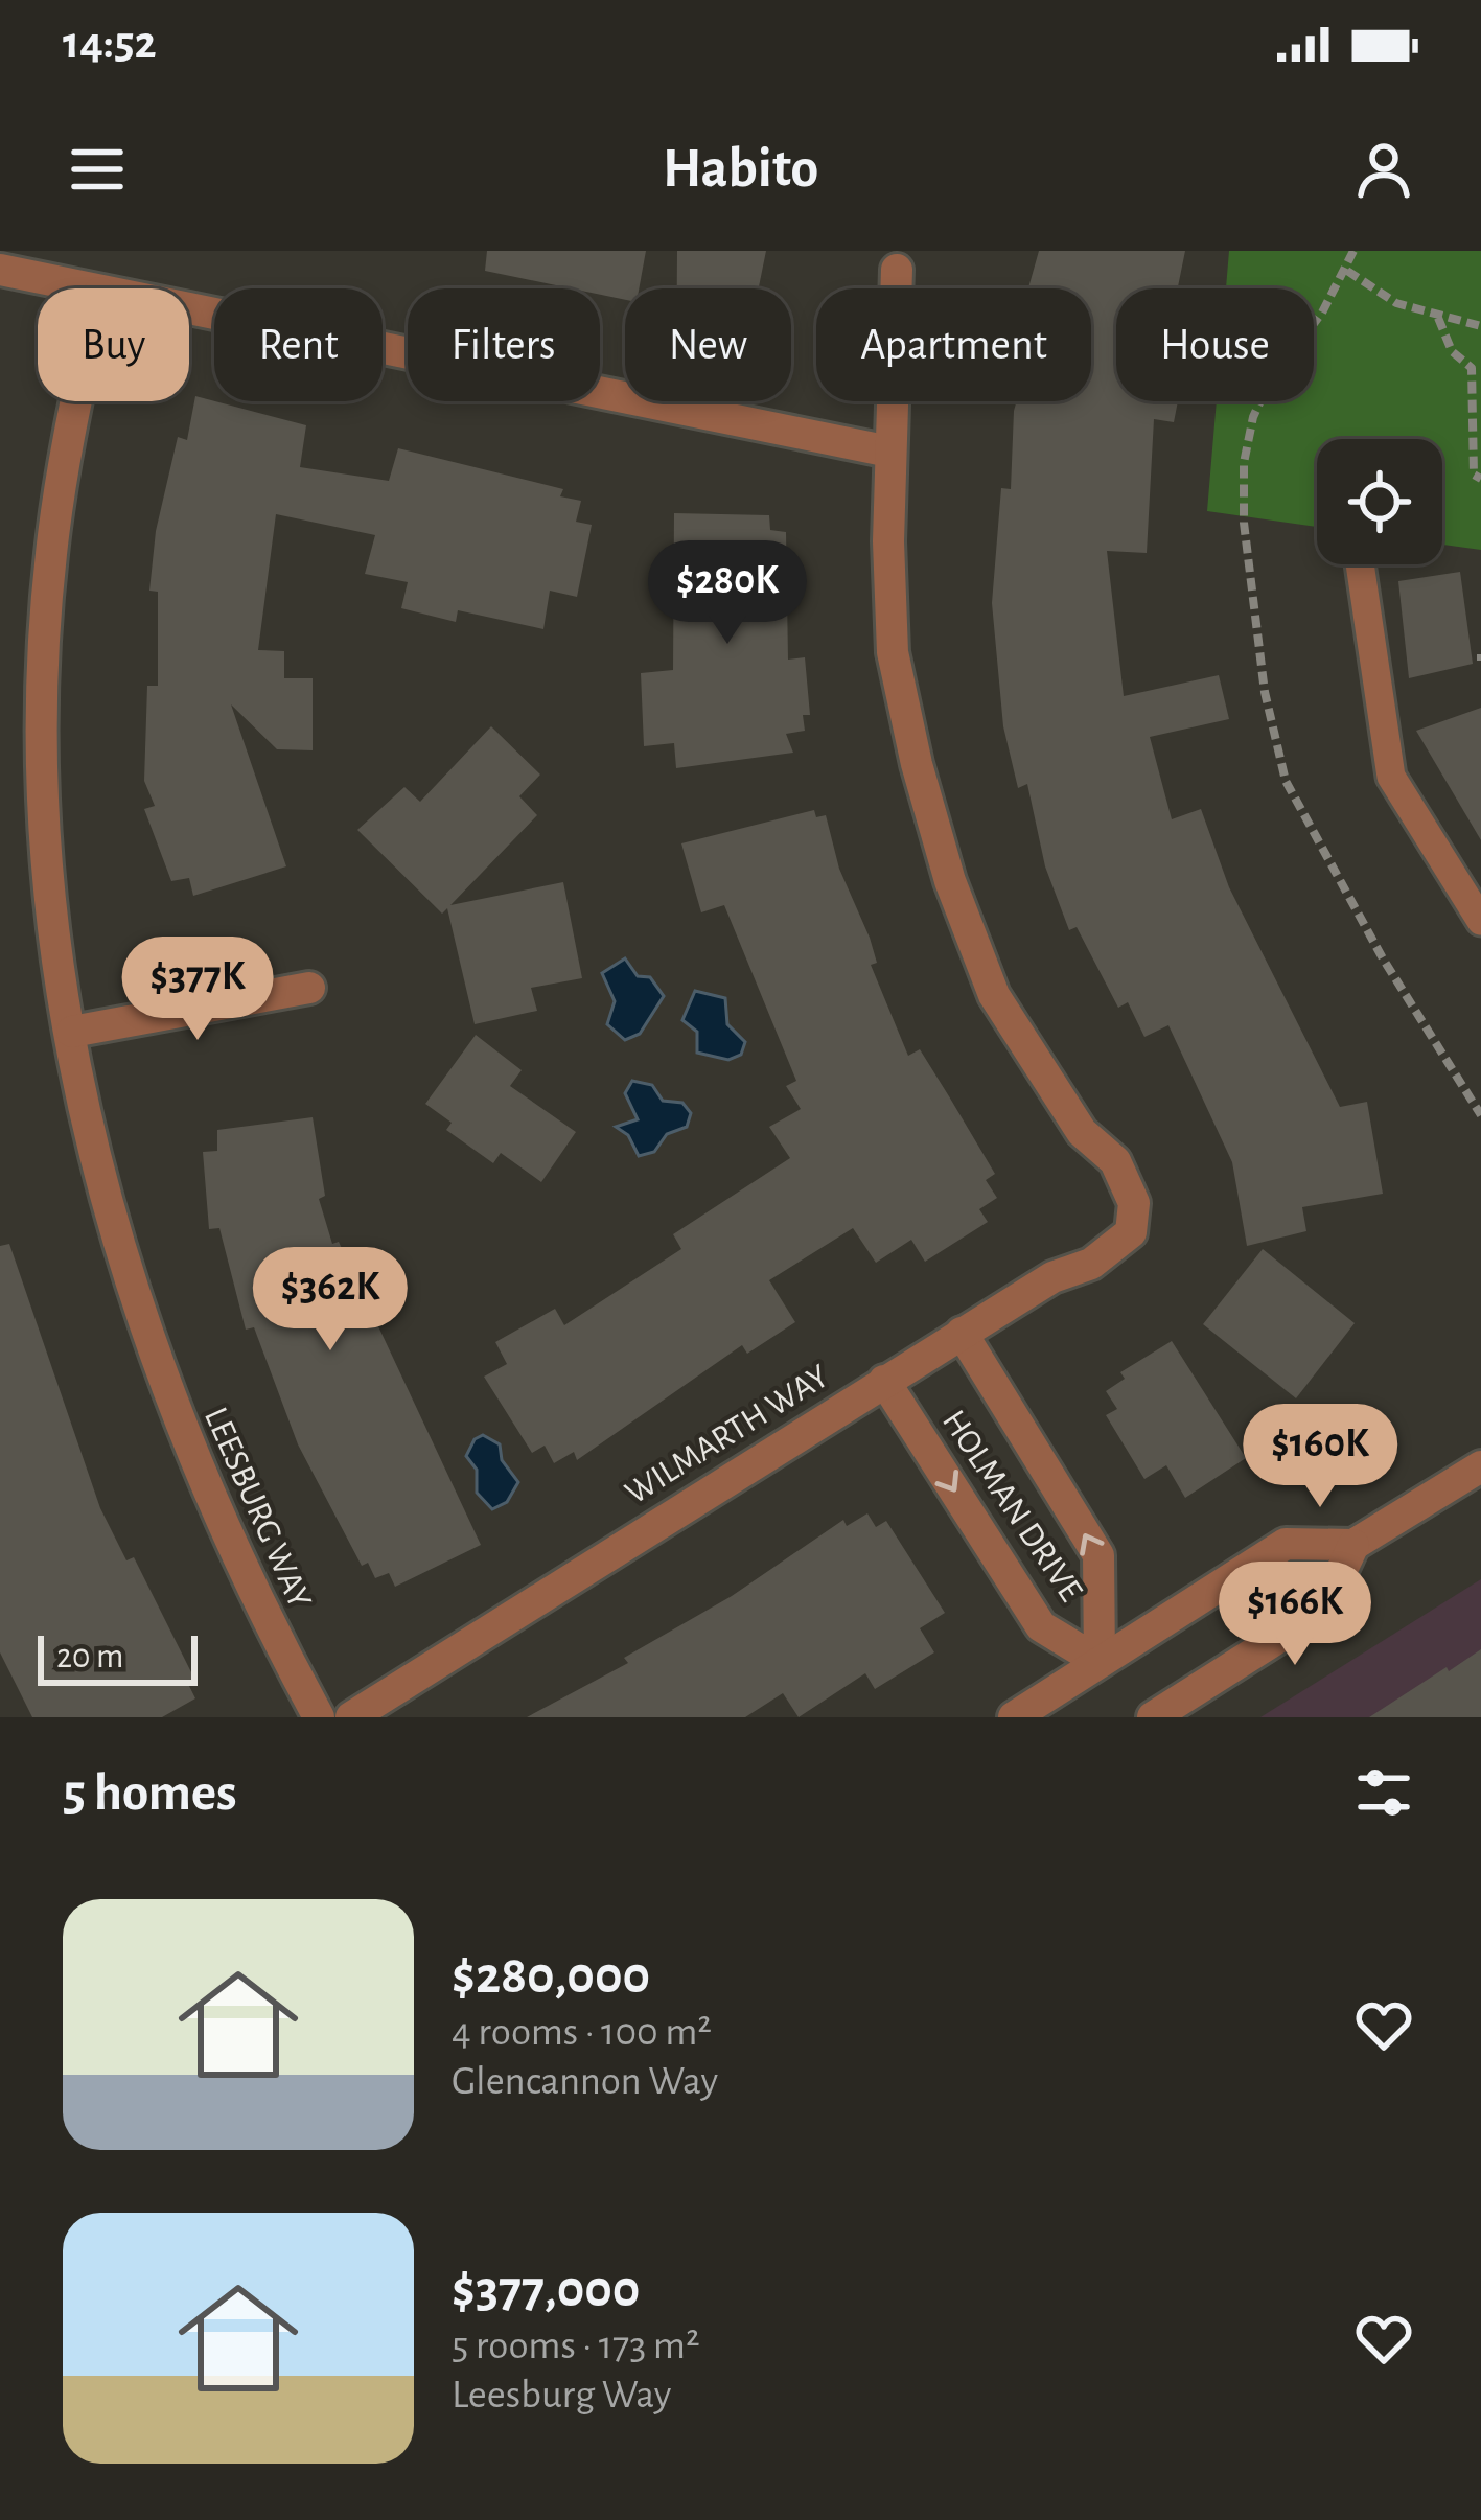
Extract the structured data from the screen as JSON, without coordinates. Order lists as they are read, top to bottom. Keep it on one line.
{"streets":{"street":["WILMARTH WAY","HOLMAN DRIVE","LEESBURG WAY"]},"crossings":[["WILMARTH WAY","HOLMAN DRIVE"]],"scale_bar":"20 m","page":{"status":"14:52","header":"Habito","chip":["Buy","Rent","Filters","New","Apartment","House"],"price":["$280K","$377K","$362K","$160K","$166K"],"scale":"20 m","heading":"5 homes","list":[{"name":"$280,000","note":"4 rooms · 100 m² · Glencannon Way"},{"name":"$377,000","note":"5 rooms · 173 m² · Leesburg Way"}]}}
